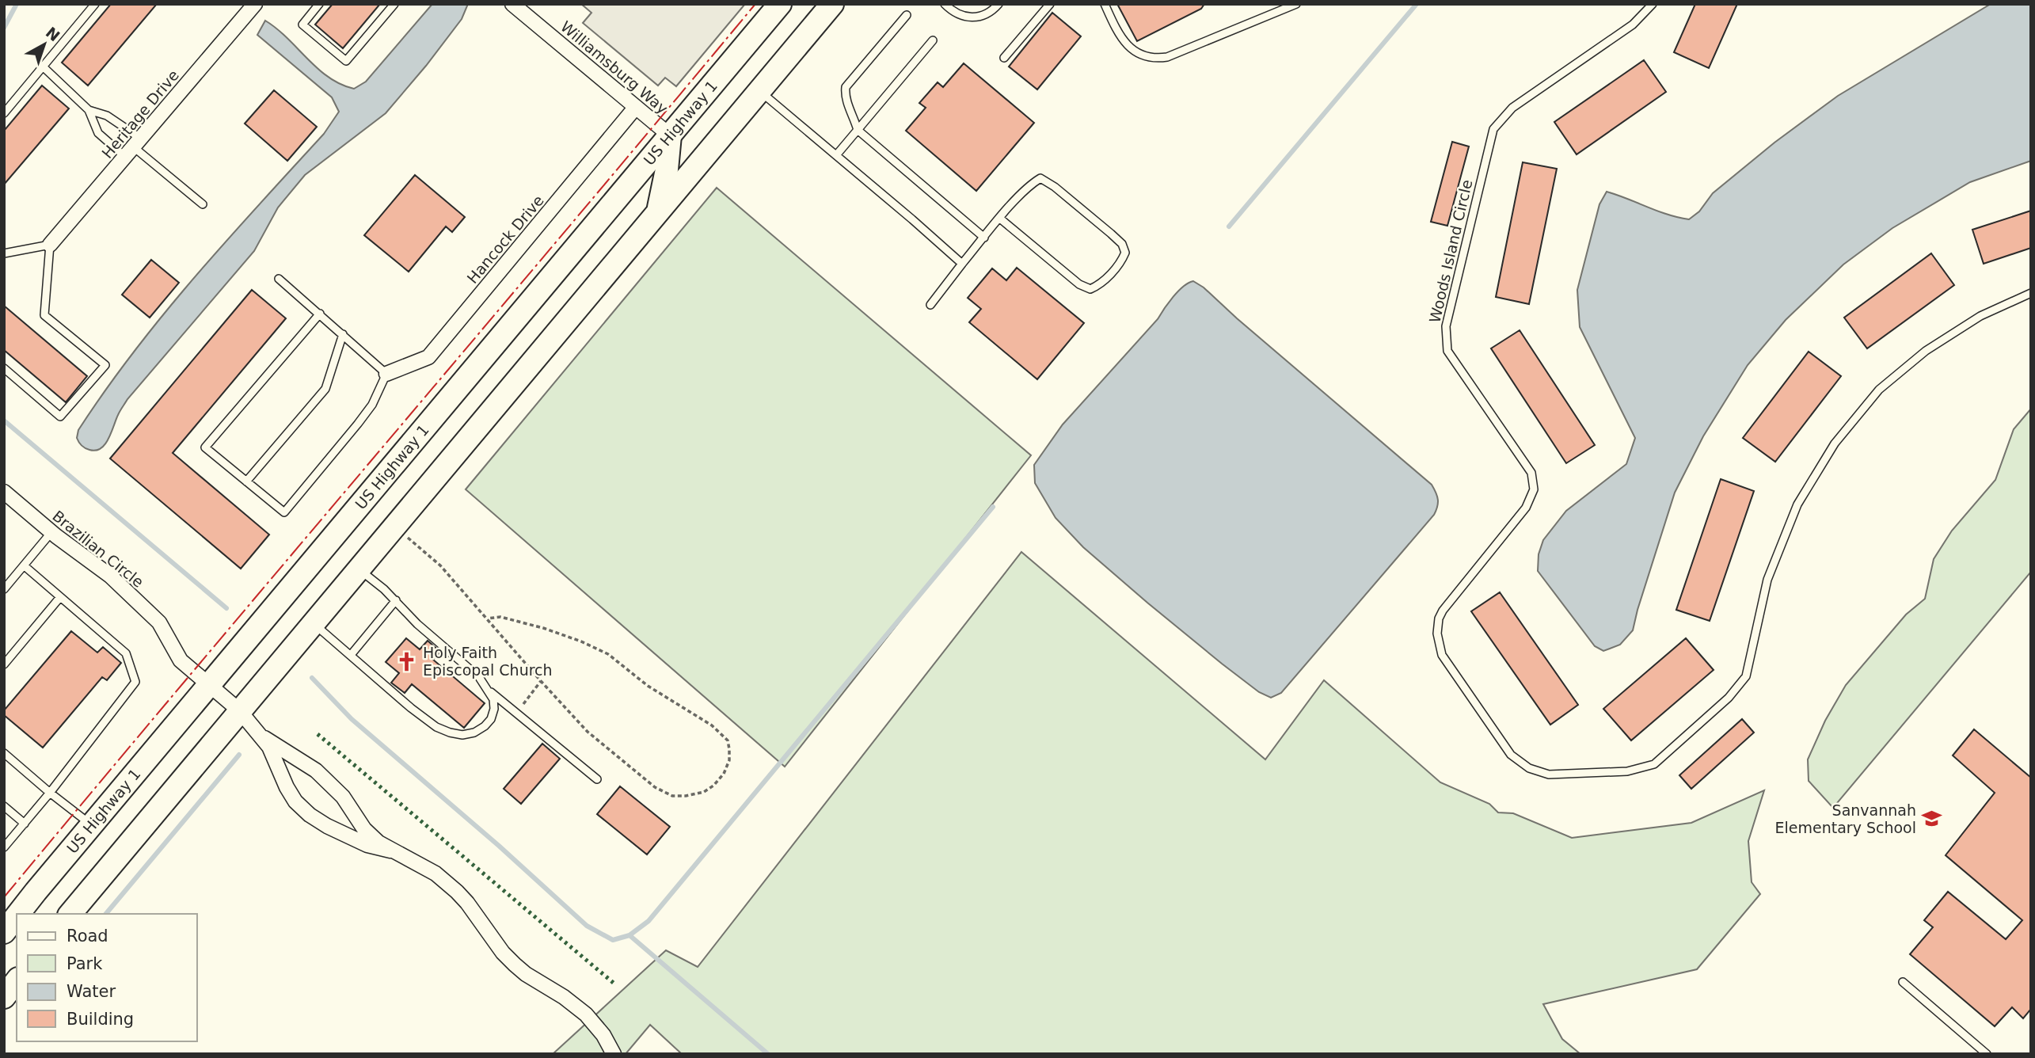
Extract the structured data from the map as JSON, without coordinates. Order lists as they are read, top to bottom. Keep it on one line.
{"streets":{"main road":["US Highway 1"],"street":["Williamsburg Way","Heritage Drive","Hancock Drive","Brazilian Circle"],"lane":["Woods Island Circle"]},"crossings":[["Williamsburg Way","US Highway 1"],["Williamsburg Way","Hancock Drive"],["US Highway 1","Brazilian Circle"]],"places":{"church":["Holy Faith Episcopal Church"],"school or university":["Sanvannah Elementary School"]},"legend":["Road","Park","Water","Building"],"north":"top right"}
